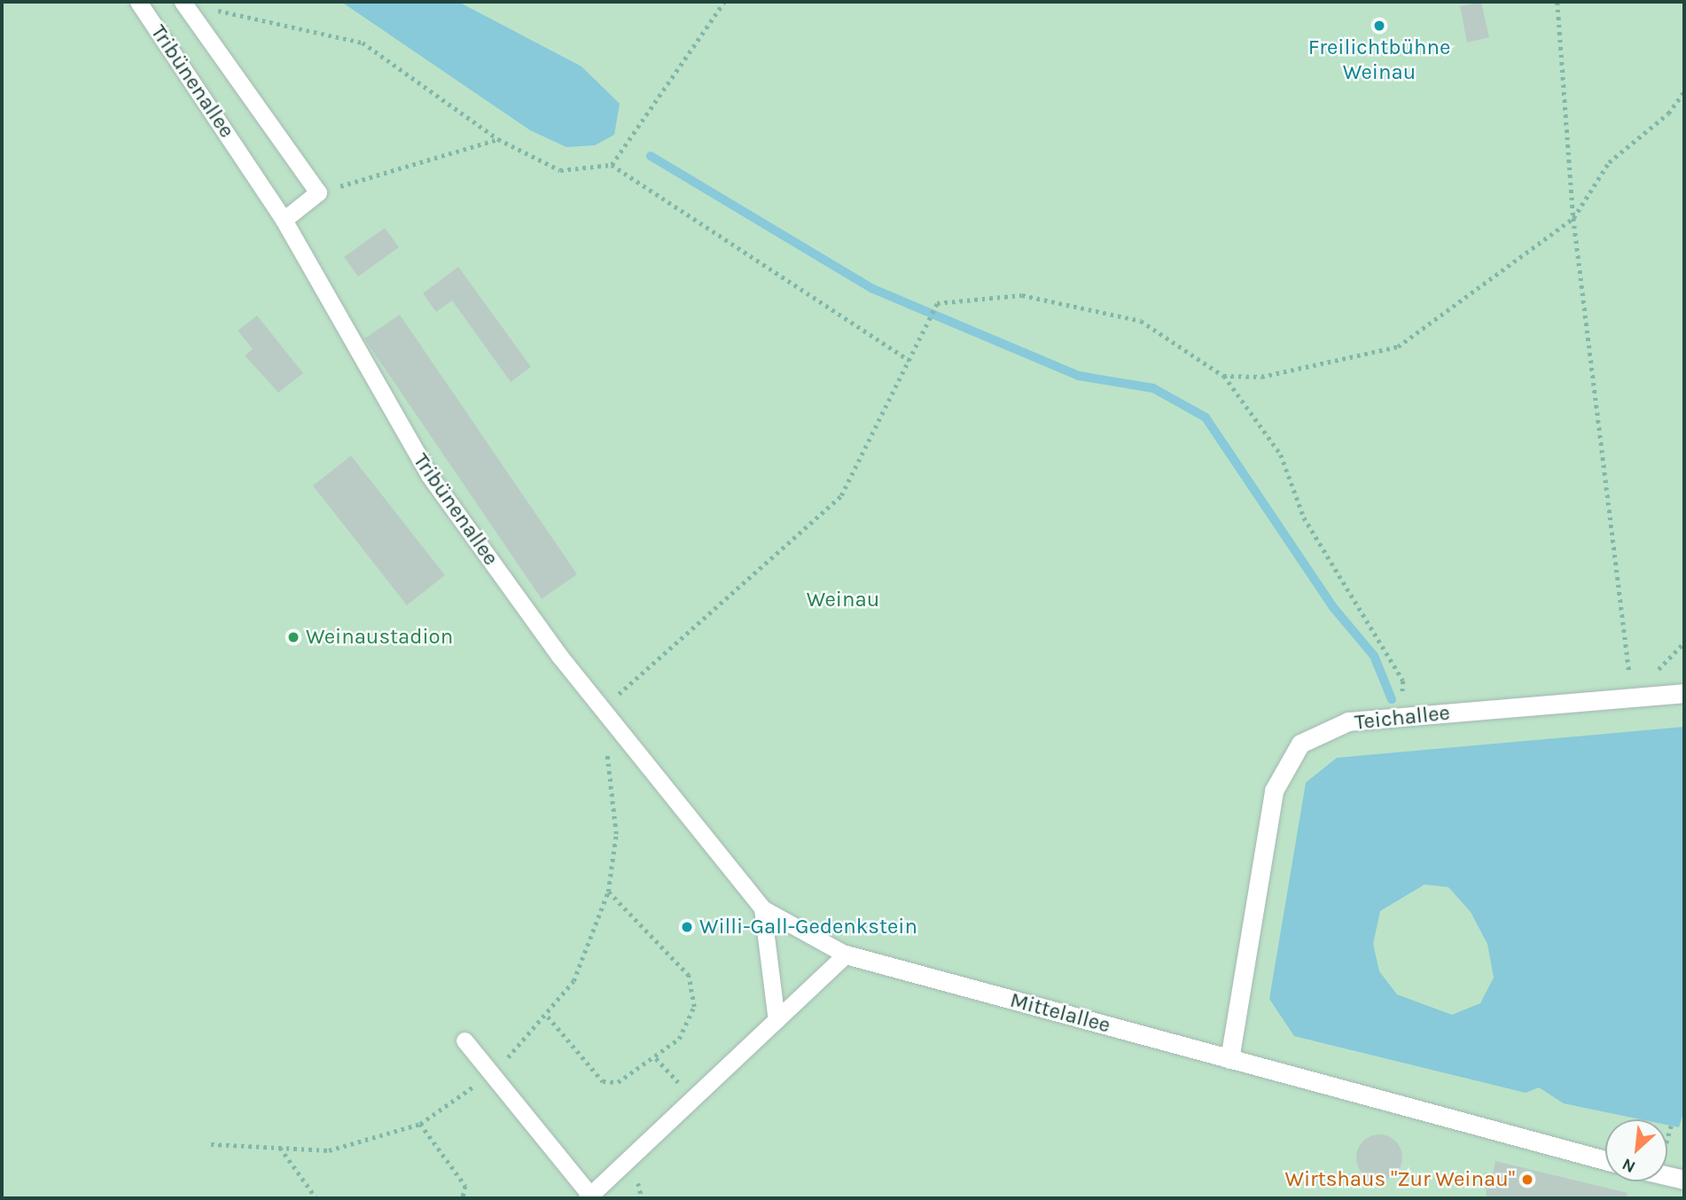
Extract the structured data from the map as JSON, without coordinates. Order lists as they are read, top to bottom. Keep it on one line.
{"streets":{"street":["Teichallee","Mittelallee"],"lane":["Tribünenallee"]},"crossings":[["Tribünenallee","Mittelallee"],["Teichallee","Mittelallee"]],"parks":["Weinau"],"places":["Freilichtbühne Weinau","Weinaustadion","Willi-Gall-Gedenkstein","Wirtshaus \"Zur Weinau\""],"north":"bottom left"}
